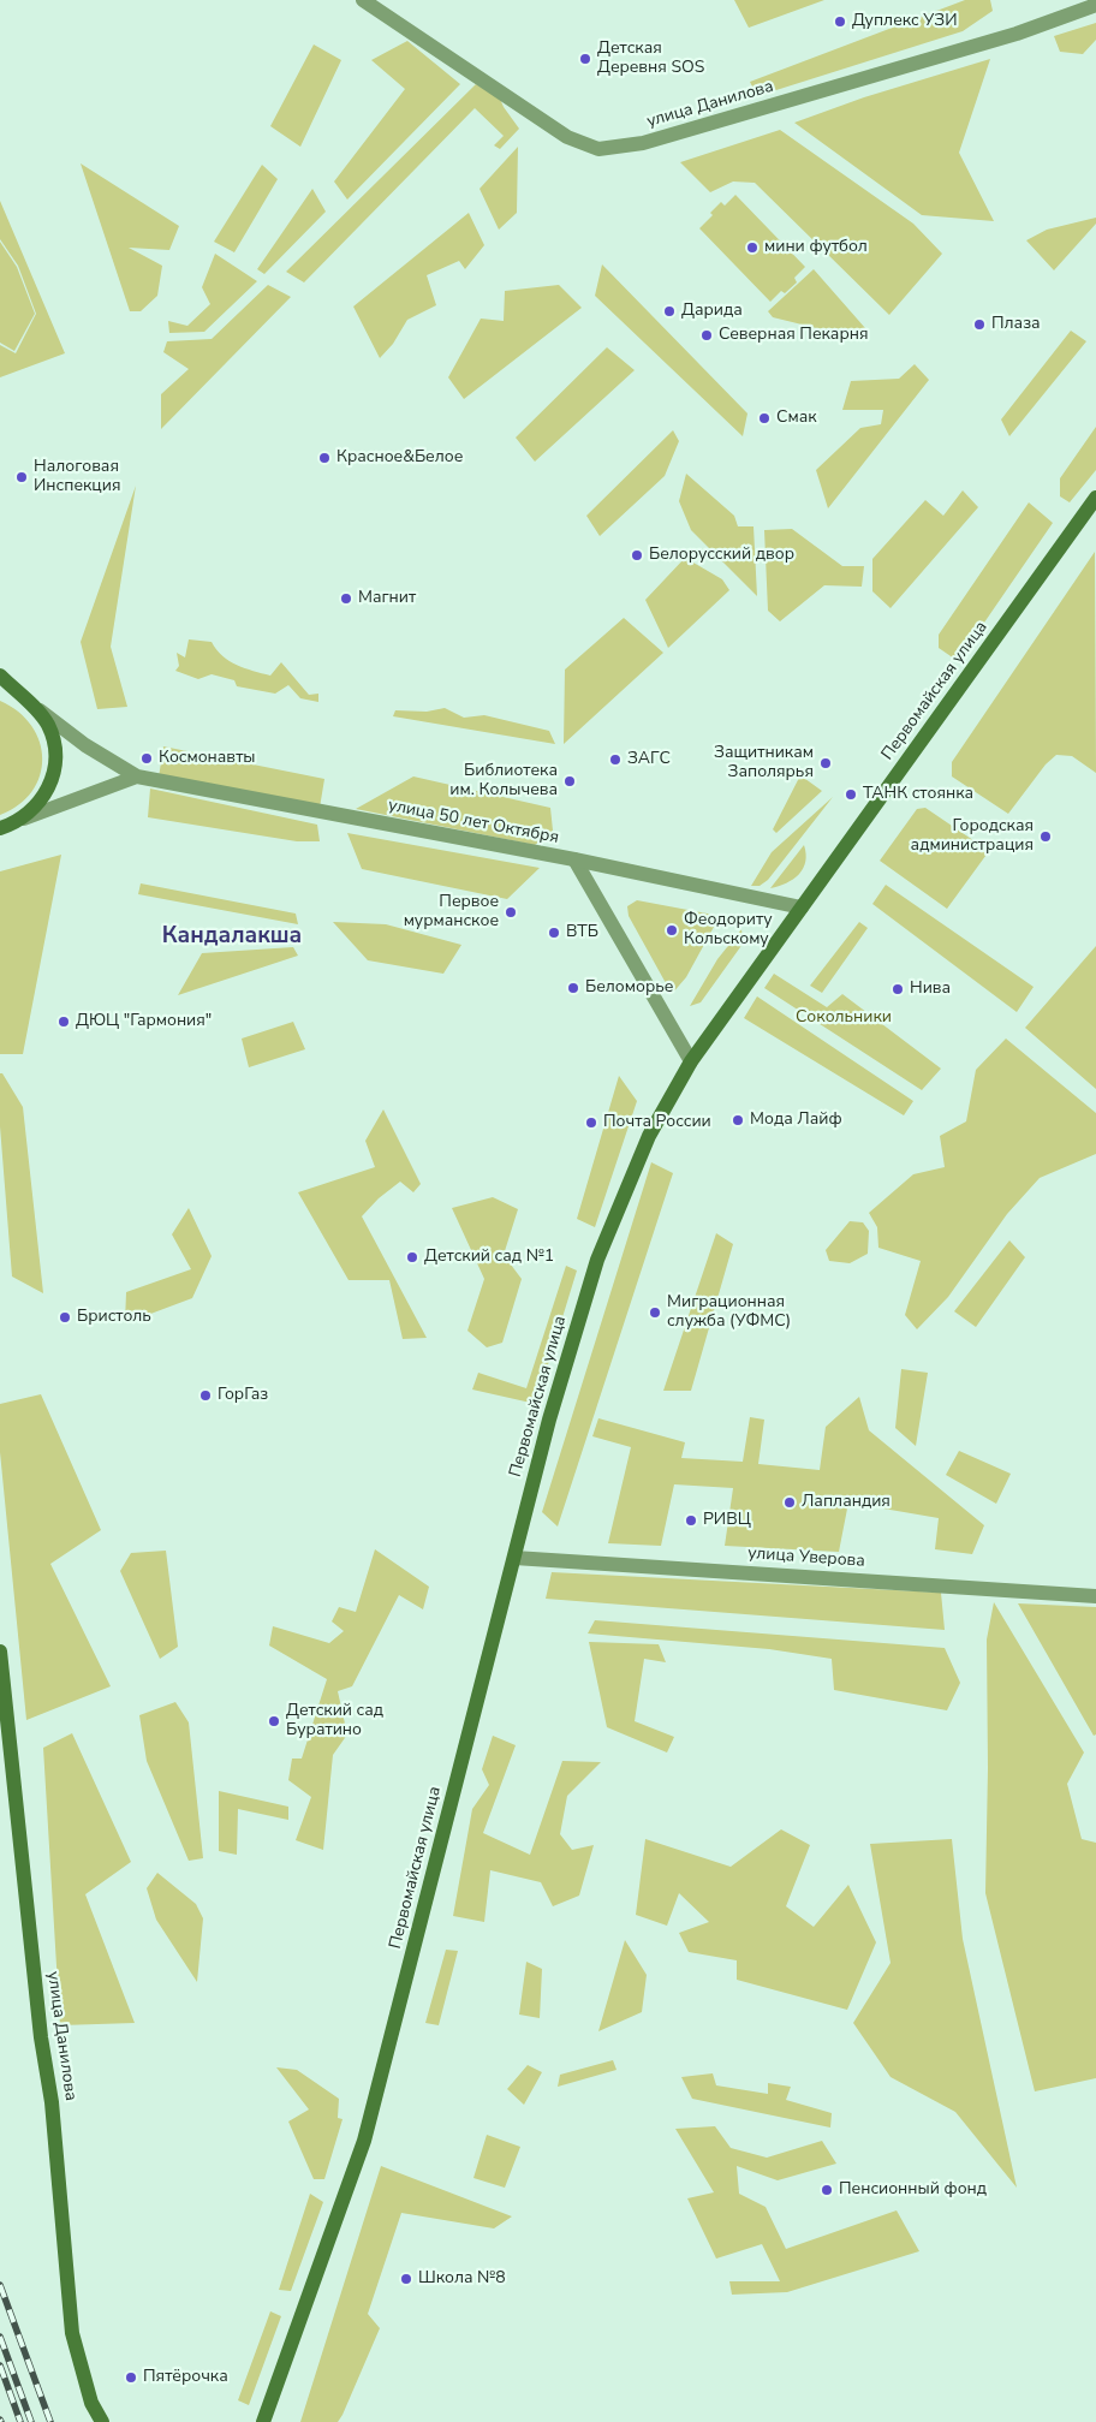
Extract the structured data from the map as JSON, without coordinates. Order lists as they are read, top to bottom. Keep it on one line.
{"streets":{"main road":["улица Данилова","Первомайская улица"],"street":["улица 50 лет Октября","улица Уверова"]},"crossings":[["Первомайская улица","улица 50 лет Октября"],["Первомайская улица","улица Уверова"]],"districts":["Кандалакша"],"parks":["Сокольники"],"places":["Дуплекс УЗИ","Детская Деревня SOS","мини футбол","Дарида","Плаза","Северная Пекарня","Смак","Красное&Белое","Налоговая Инспекция","Белорусский двор","Магнит","Космонавты","ЗАГС","Защитникам Заполярья","Библиотека им. Колычева","ТАНК стоянка","Городская администрация","Первое мурманское","Феодориту Кольскому","ВТБ","Беломорье","Нива","ДЮЦ \"Гармония\"","Мода Лайф","Почта России","Детский сад №1","Миграционная служба (УФМС)","Бристоль","ГорГаз","Лапландия","РИВЦ","Детский сад Буратино","Пенсионный фонд","Школа №8","Пятёрочка"]}
